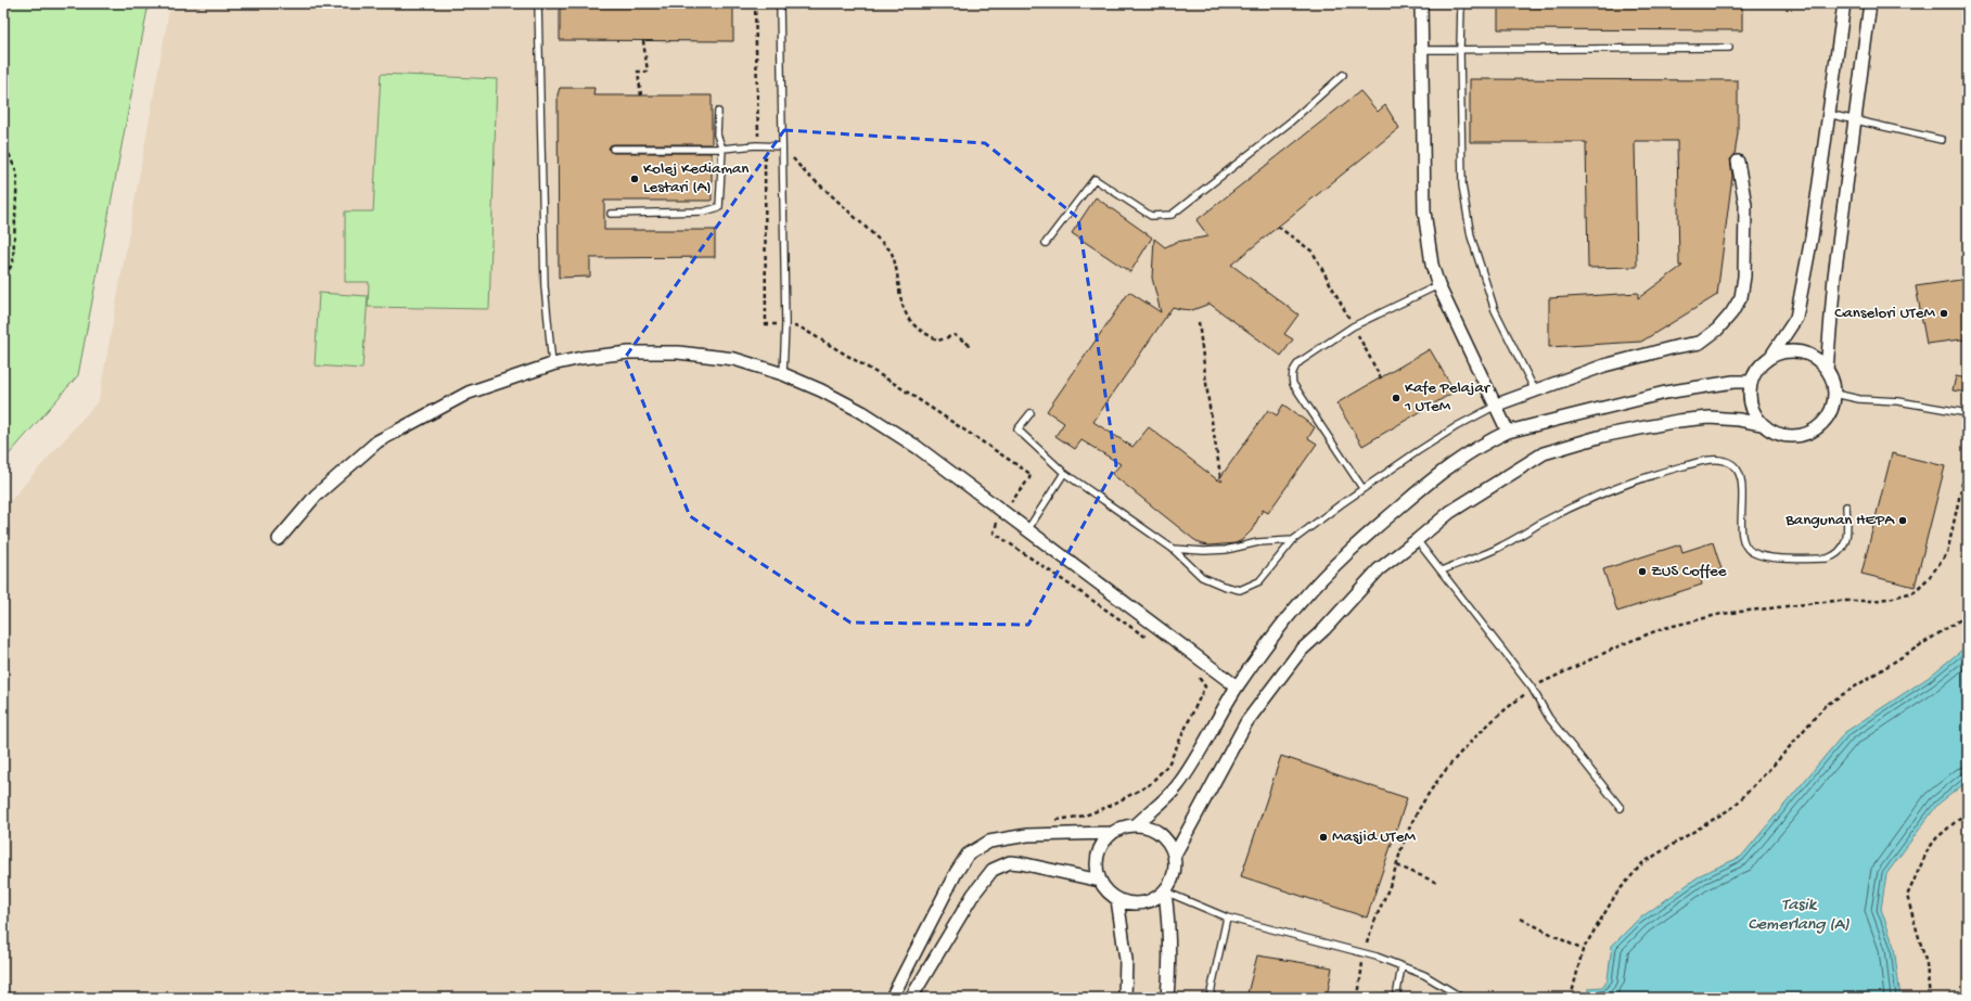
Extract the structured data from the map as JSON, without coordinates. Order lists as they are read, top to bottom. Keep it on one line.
{"water":["Tasik Cemerlang (A)"],"places":["Kolej Kediaman Lestari (A)","Canselori UTeM","Kafe Pelajar 1 UTeM","Bangunan HEPA","ZUS Coffee","Masjid UTeM"]}
